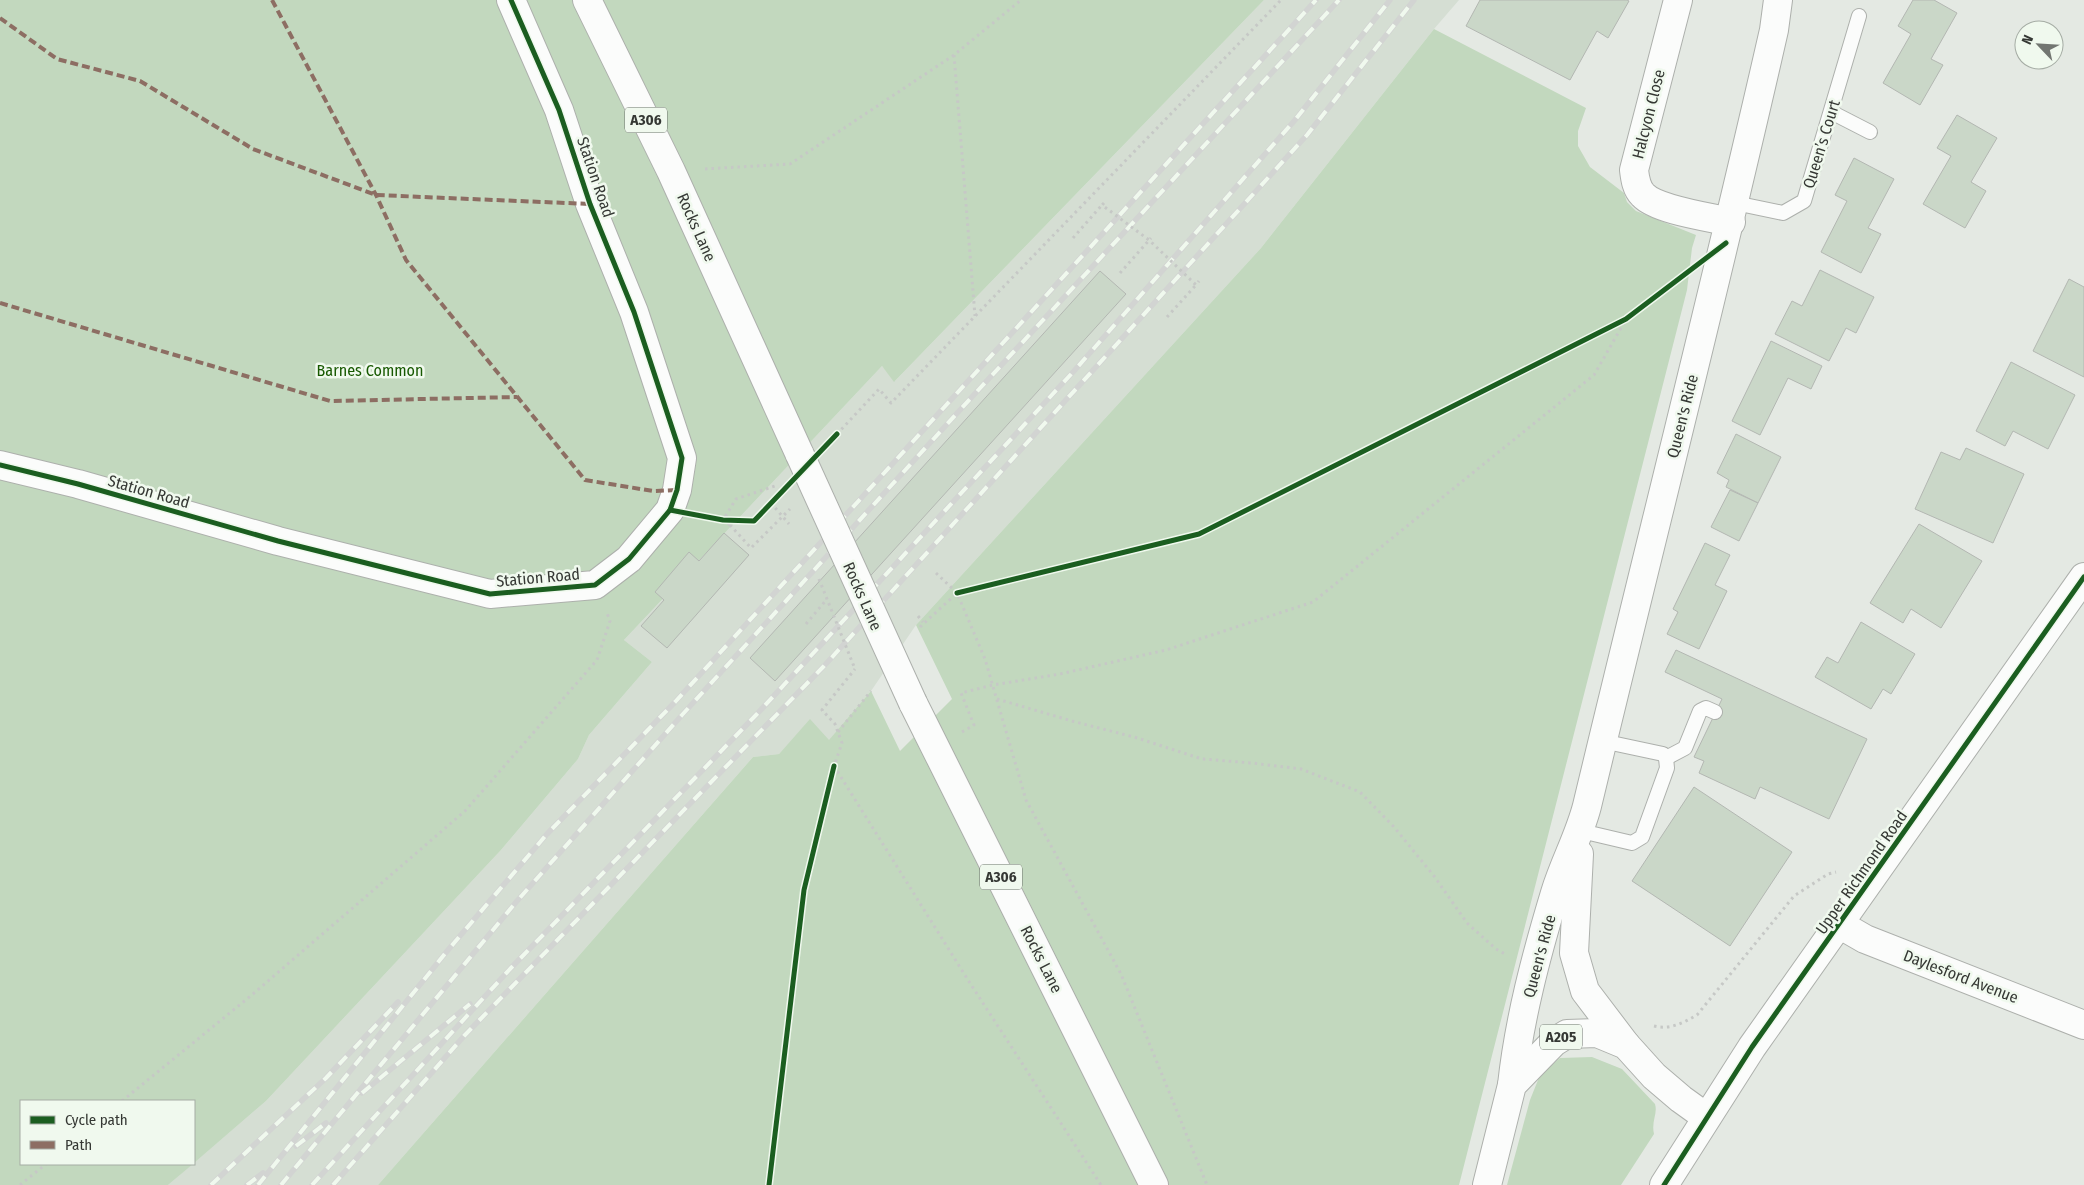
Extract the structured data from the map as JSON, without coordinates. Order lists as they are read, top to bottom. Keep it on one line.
{"streets":{"main road":["Halcyon Close","A306","Station Road","Rocks Lane","Queen's Ride","Upper Richmond Road","Daylesford Avenue","A205"],"lane":["Queen’s Court"]},"crossings":[["Halcyon Close","Queen’s Court"],["Halcyon Close","Queen's Ride"],["Queen’s Court","Queen's Ride"],["Queen's Ride","Upper Richmond Road"],["Upper Richmond Road","Daylesford Avenue"]],"parks":["Barnes Common"],"legend":["Cycle path","Path"],"north":"top left"}
